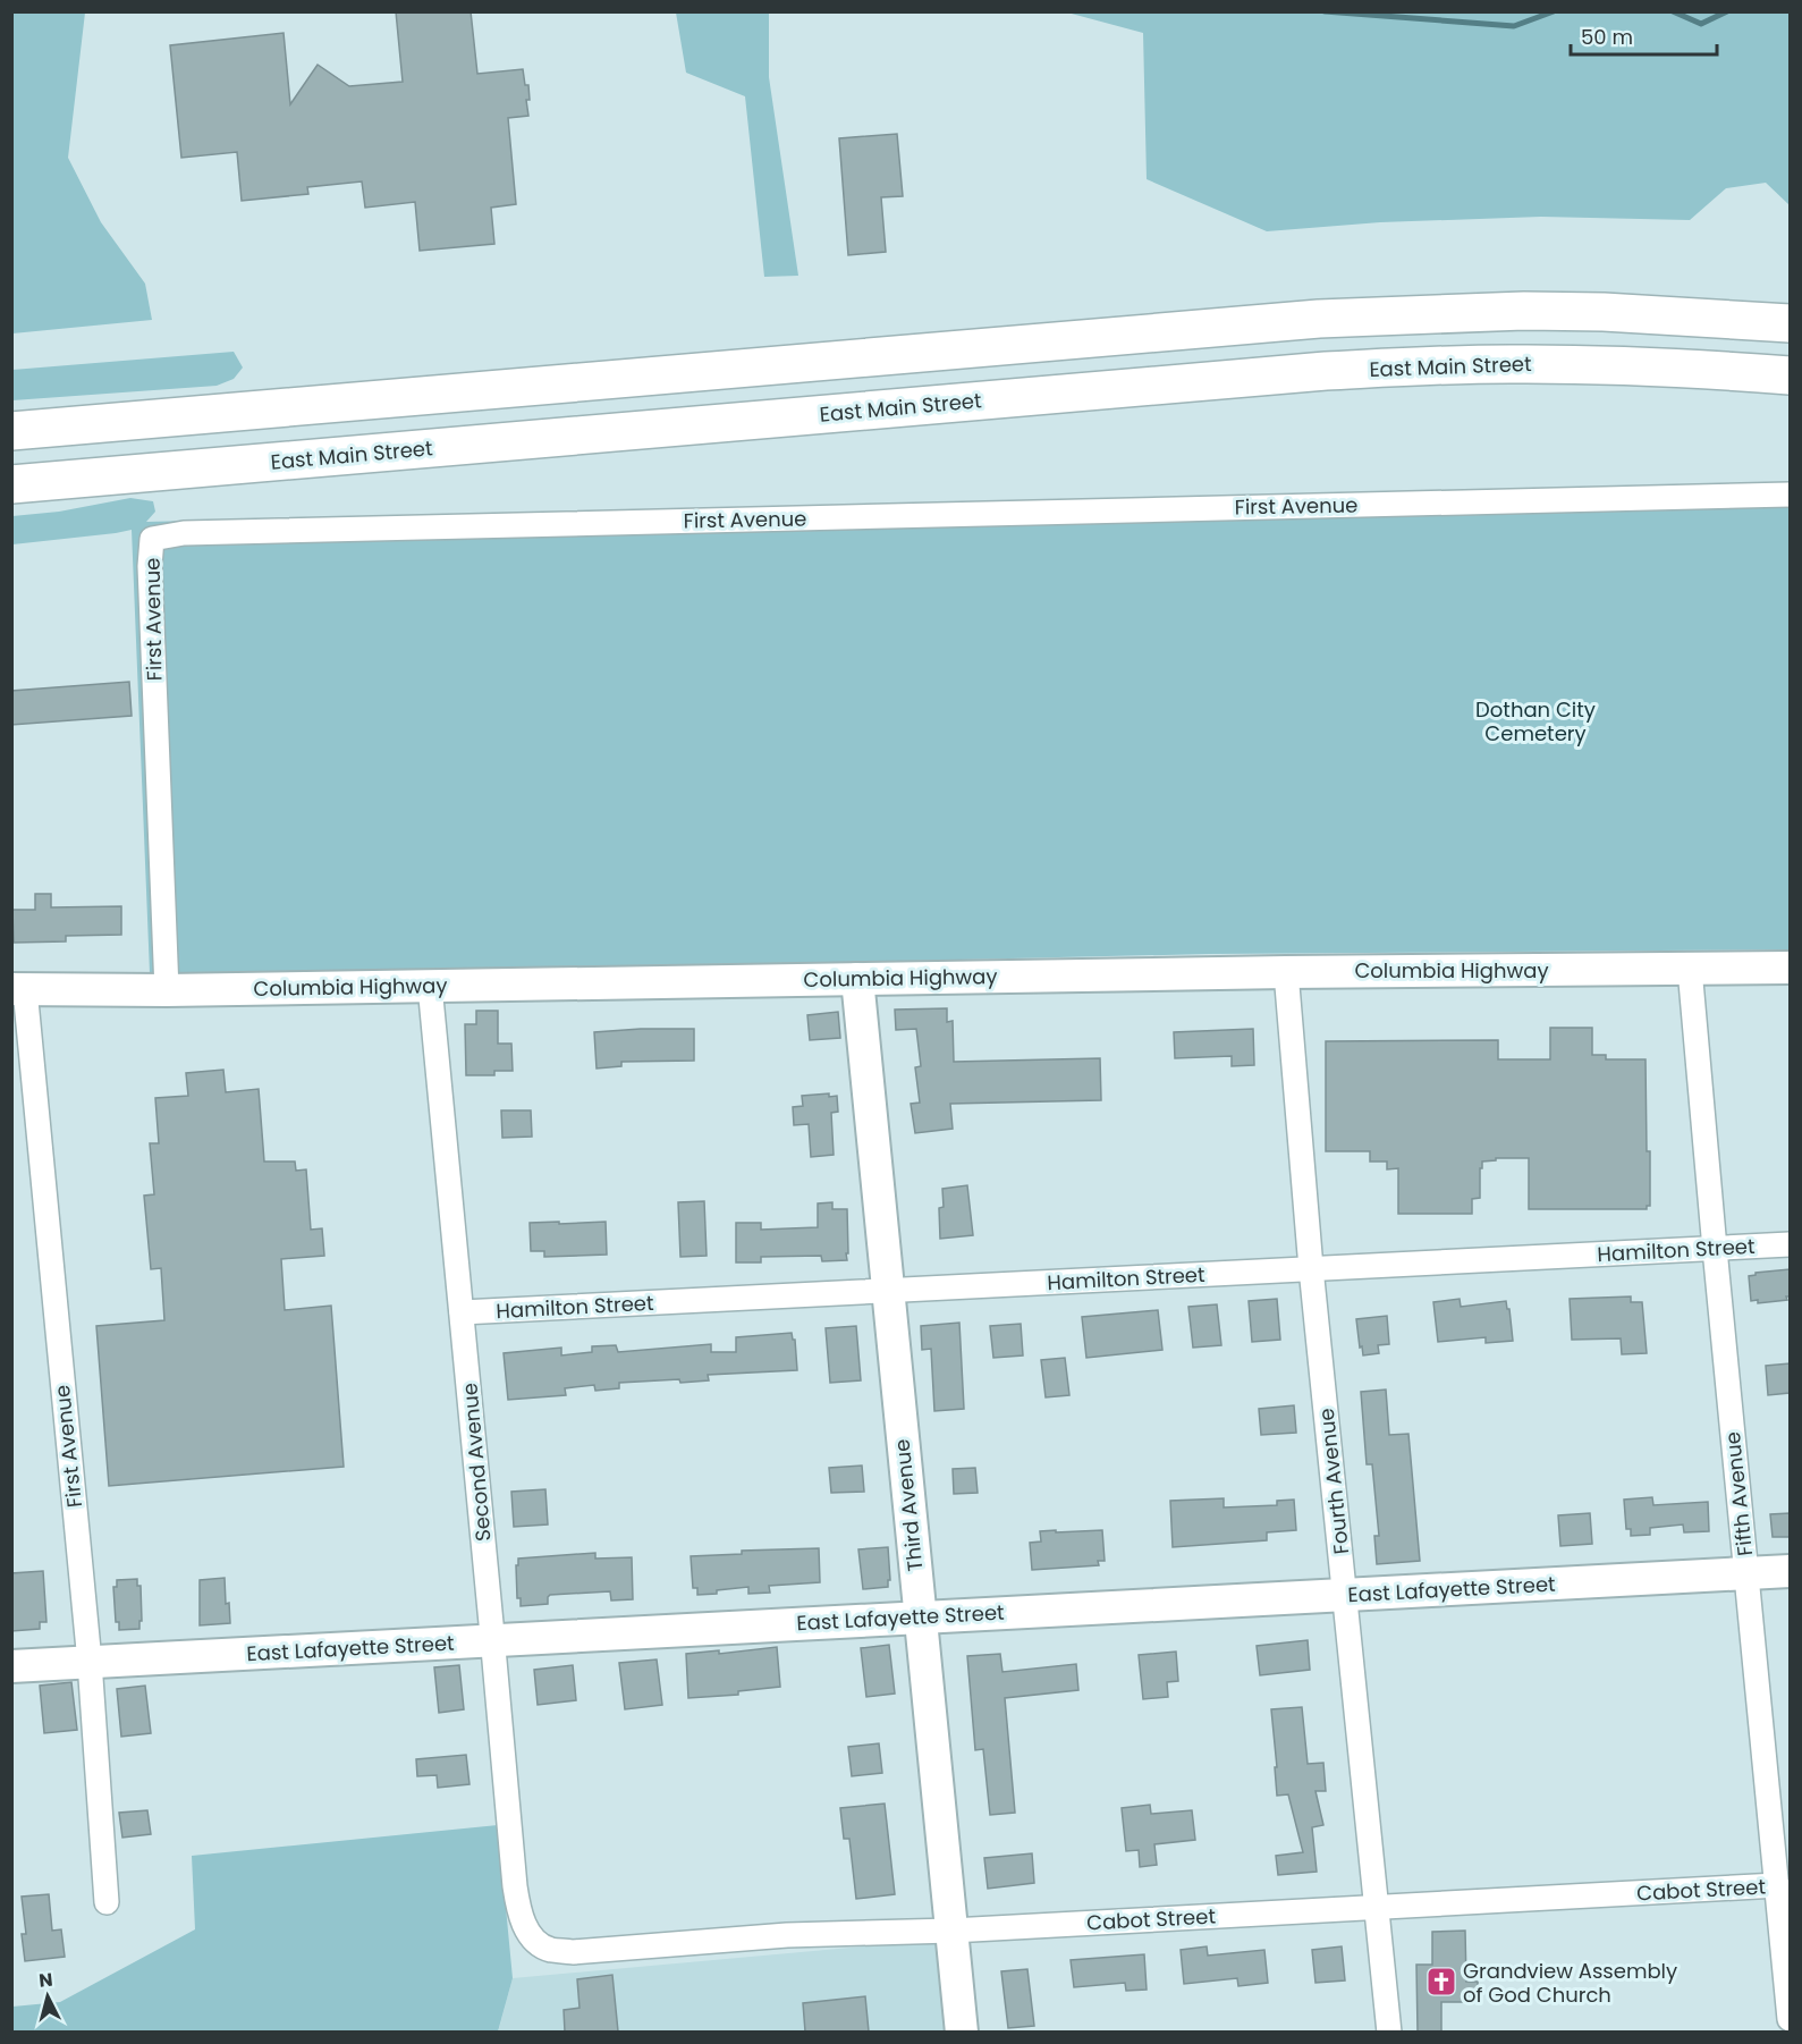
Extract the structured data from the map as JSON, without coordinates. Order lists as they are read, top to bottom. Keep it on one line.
{"streets":{"main road":["East Main Street"],"street":["First Avenue","Columbia Highway","Hamilton Street","Second Avenue","Fourth Avenue","Fifth Avenue","Third Avenue","East Lafayette Street","Cabot Street"]},"crossings":[["First Avenue","Columbia Highway"],["First Avenue","East Lafayette Street"],["Columbia Highway","Second Avenue"],["Columbia Highway","Fourth Avenue"],["Columbia Highway","Fifth Avenue"],["Columbia Highway","Third Avenue"],["Hamilton Street","Second Avenue"],["Hamilton Street","Fourth Avenue"],["Hamilton Street","Fifth Avenue"],["Hamilton Street","Third Avenue"],["Second Avenue","East Lafayette Street"],["Second Avenue","Cabot Street"],["Fourth Avenue","East Lafayette Street"],["Fourth Avenue","Cabot Street"],["Fifth Avenue","East Lafayette Street"],["Fifth Avenue","Cabot Street"],["Third Avenue","East Lafayette Street"],["Third Avenue","Cabot Street"]],"parks":["Dothan City Cemetery"],"places":{"church":["Grandview Assembly of God Church"]},"scale_bar":"50 m","north":"top"}
